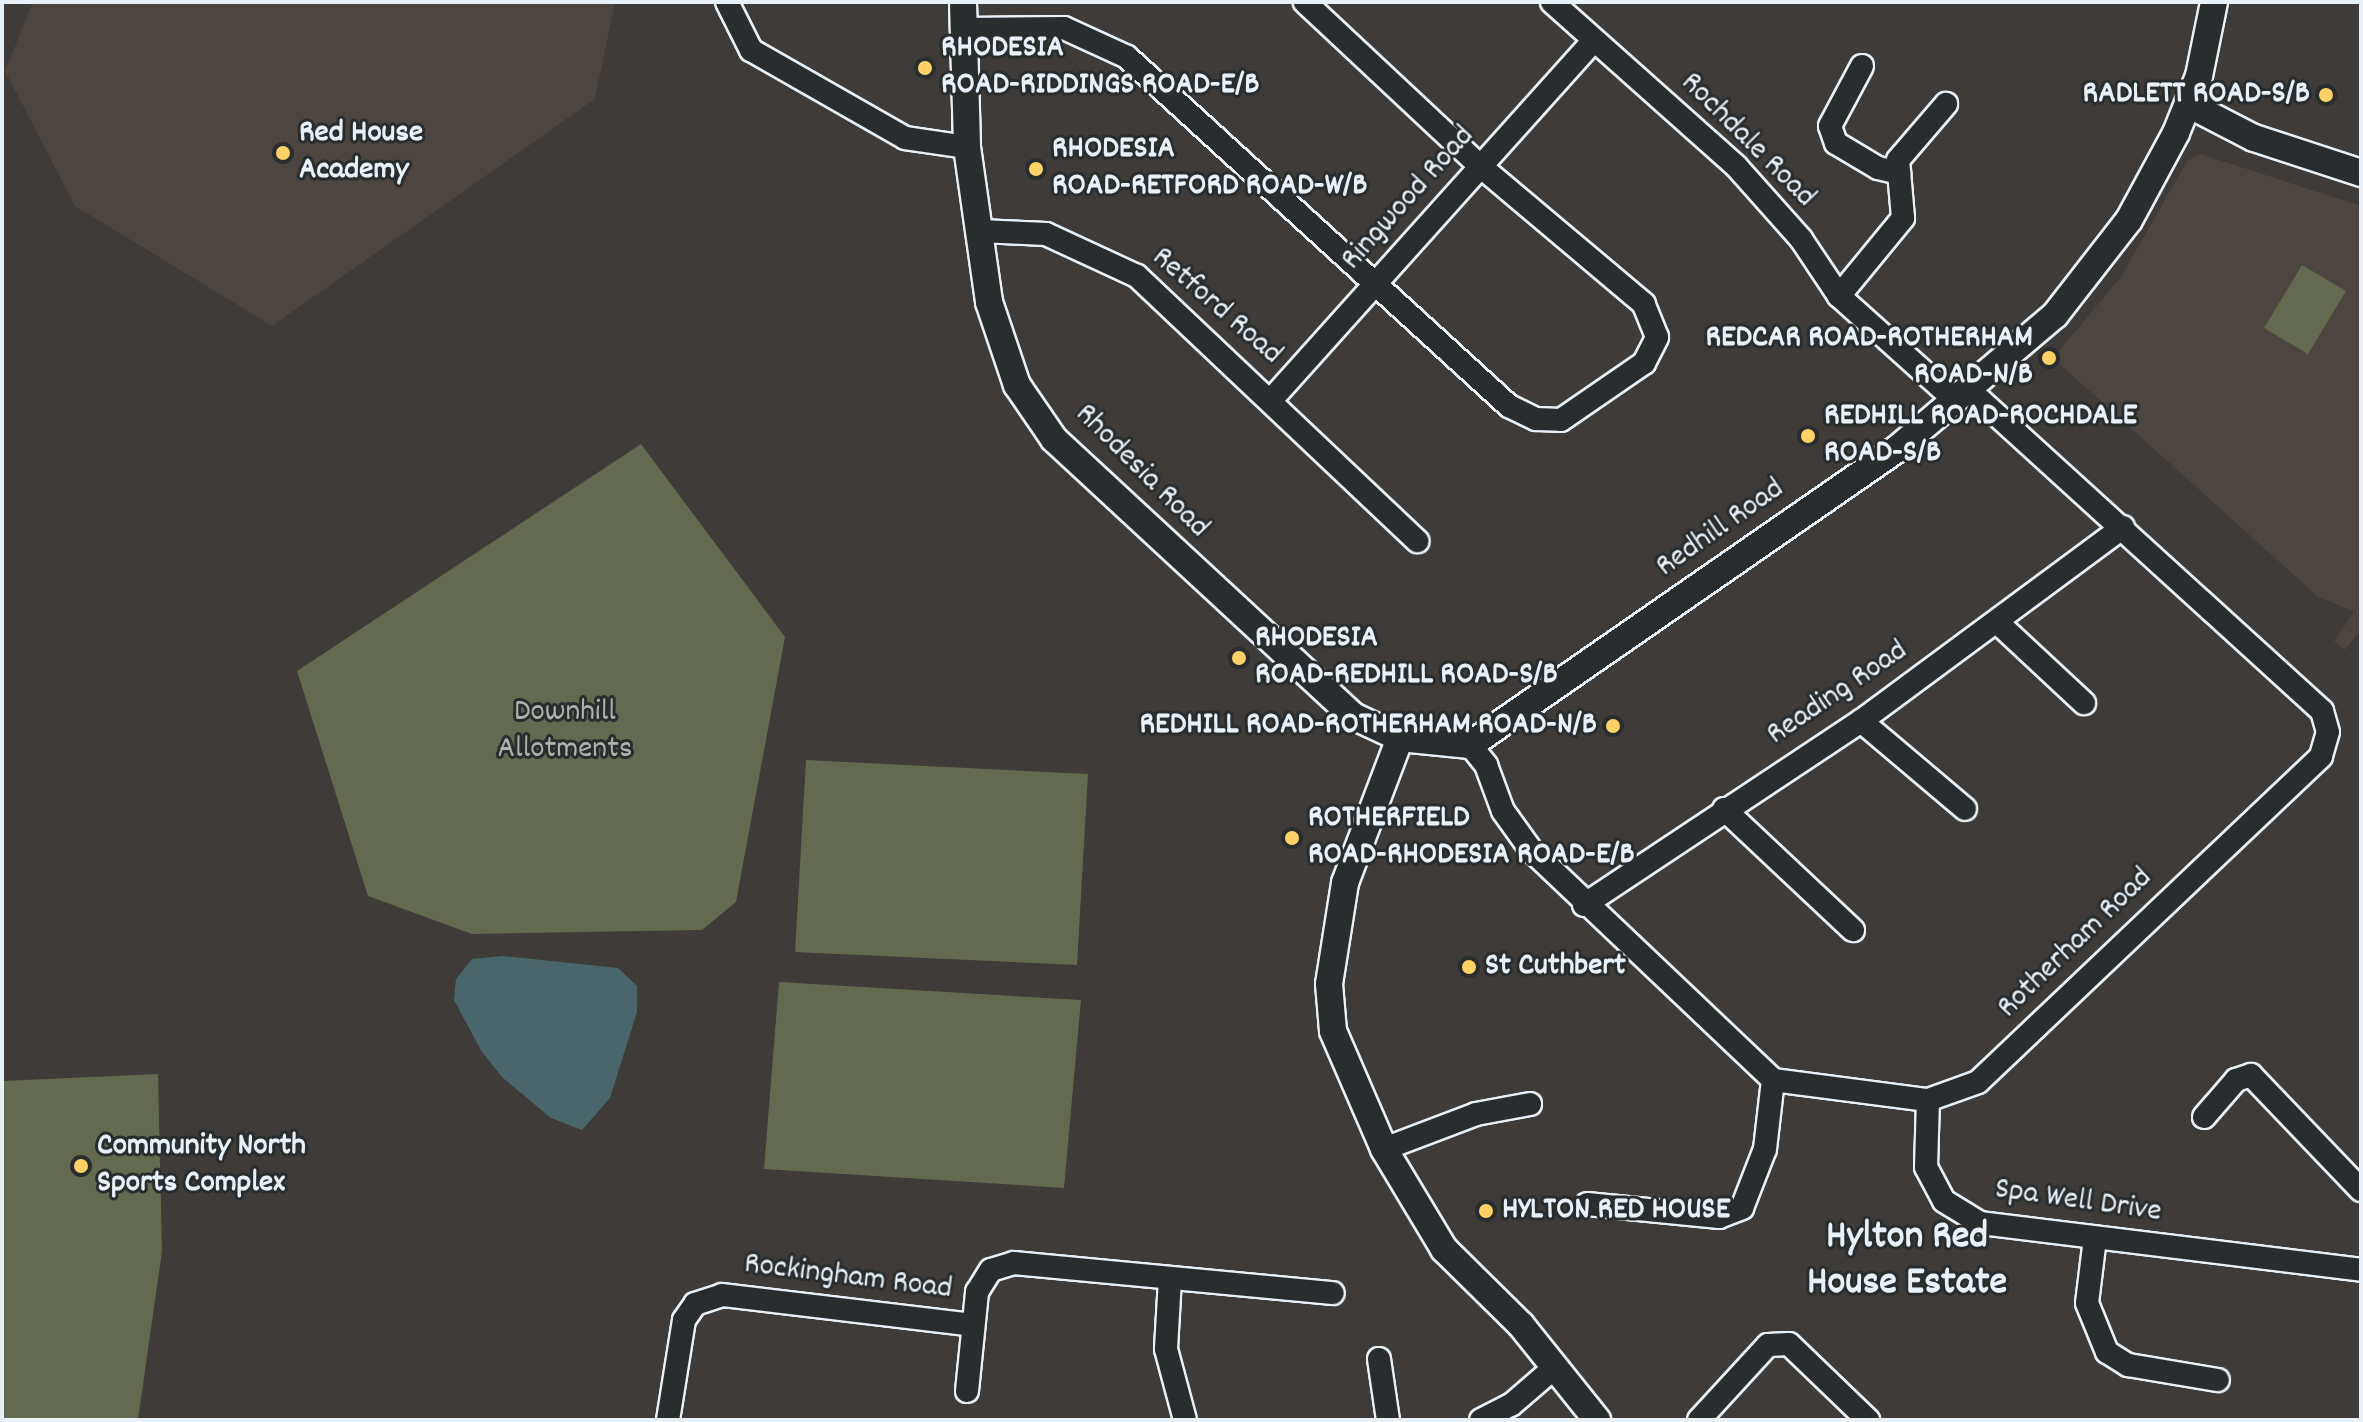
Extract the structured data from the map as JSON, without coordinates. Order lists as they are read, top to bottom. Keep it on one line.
{"streets":{"street":["Rochdale Road","Ringwood Road","Retford Road","Rhodesia Road","Redhill Road","Reading Road","Rotherham Road","Spa Well Drive","Rockingham Road"]},"crossings":[["Rochdale Road","Ringwood Road"],["Rochdale Road","Redhill Road"],["Rochdale Road","Rotherham Road"],["Ringwood Road","Retford Road"],["Retford Road","Rhodesia Road"],["Rhodesia Road","Redhill Road"],["Redhill Road","Rotherham Road"],["Reading Road","Rotherham Road"],["Rotherham Road","Spa Well Drive"]],"districts":["Hylton Red House Estate"],"parks":["Downhill Allotments"],"places":["RHODESIA ROAD-RIDDINGS ROAD-E/B","RADLETT ROAD-S/B","Red House Academy","RHODESIA ROAD-RETFORD ROAD-W/B","REDCAR ROAD-ROTHERHAM ROAD-N/B","REDHILL ROAD-ROCHDALE ROAD-S/B","RHODESIA ROAD-REDHILL ROAD-S/B","REDHILL ROAD-ROTHERHAM ROAD-N/B","ROTHERFIELD ROAD-RHODESIA ROAD-E/B","St Cuthbert","Community North Sports Complex","HYLTON RED HOUSE"]}
